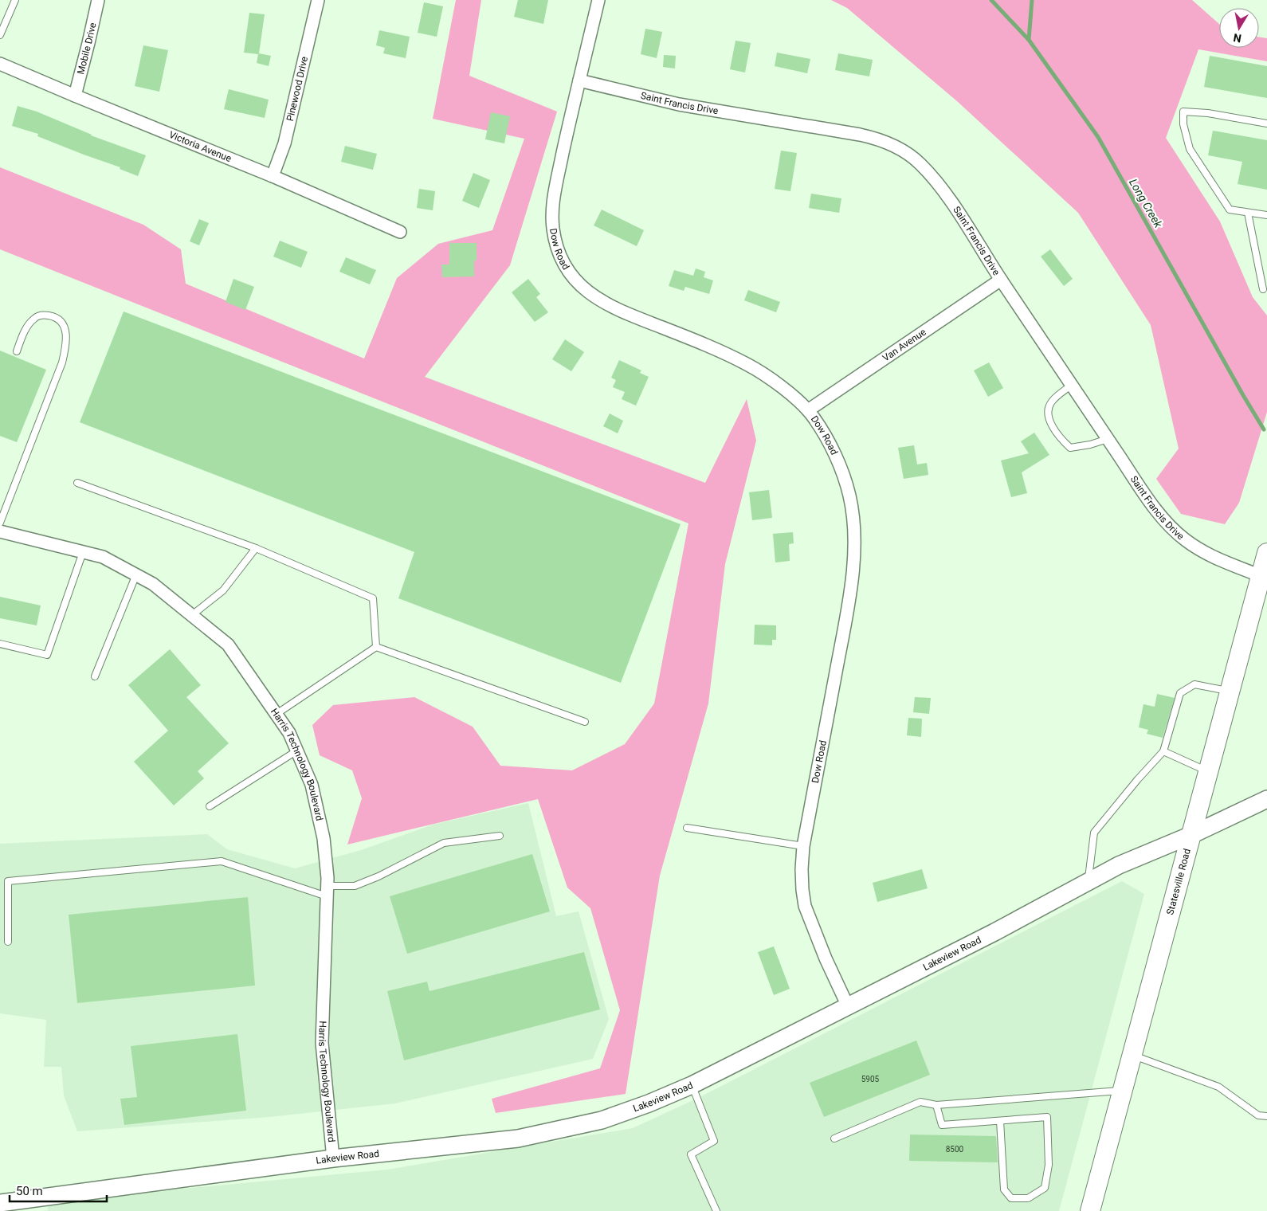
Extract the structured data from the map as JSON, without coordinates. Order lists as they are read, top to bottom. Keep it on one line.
{"streets":{"main road":["Statesville Road","Lakeview Road"],"street":["Mobile Drive","Pinewood Drive","Saint Francis Drive","Victoria Avenue","Dow Road","Van Avenue","Harris Technology Boulevard"]},"crossings":[["Mobile Drive","Victoria Avenue"],["Pinewood Drive","Victoria Avenue"],["Saint Francis Drive","Dow Road"],["Saint Francis Drive","Van Avenue"],["Saint Francis Drive","Statesville Road"],["Dow Road","Van Avenue"],["Dow Road","Lakeview Road"],["Harris Technology Boulevard","Lakeview Road"],["Statesville Road","Lakeview Road"]],"water":["Long Creek"],"house_numbers":["5905","8500"],"scale_bar":"50 m","north":"bottom"}
